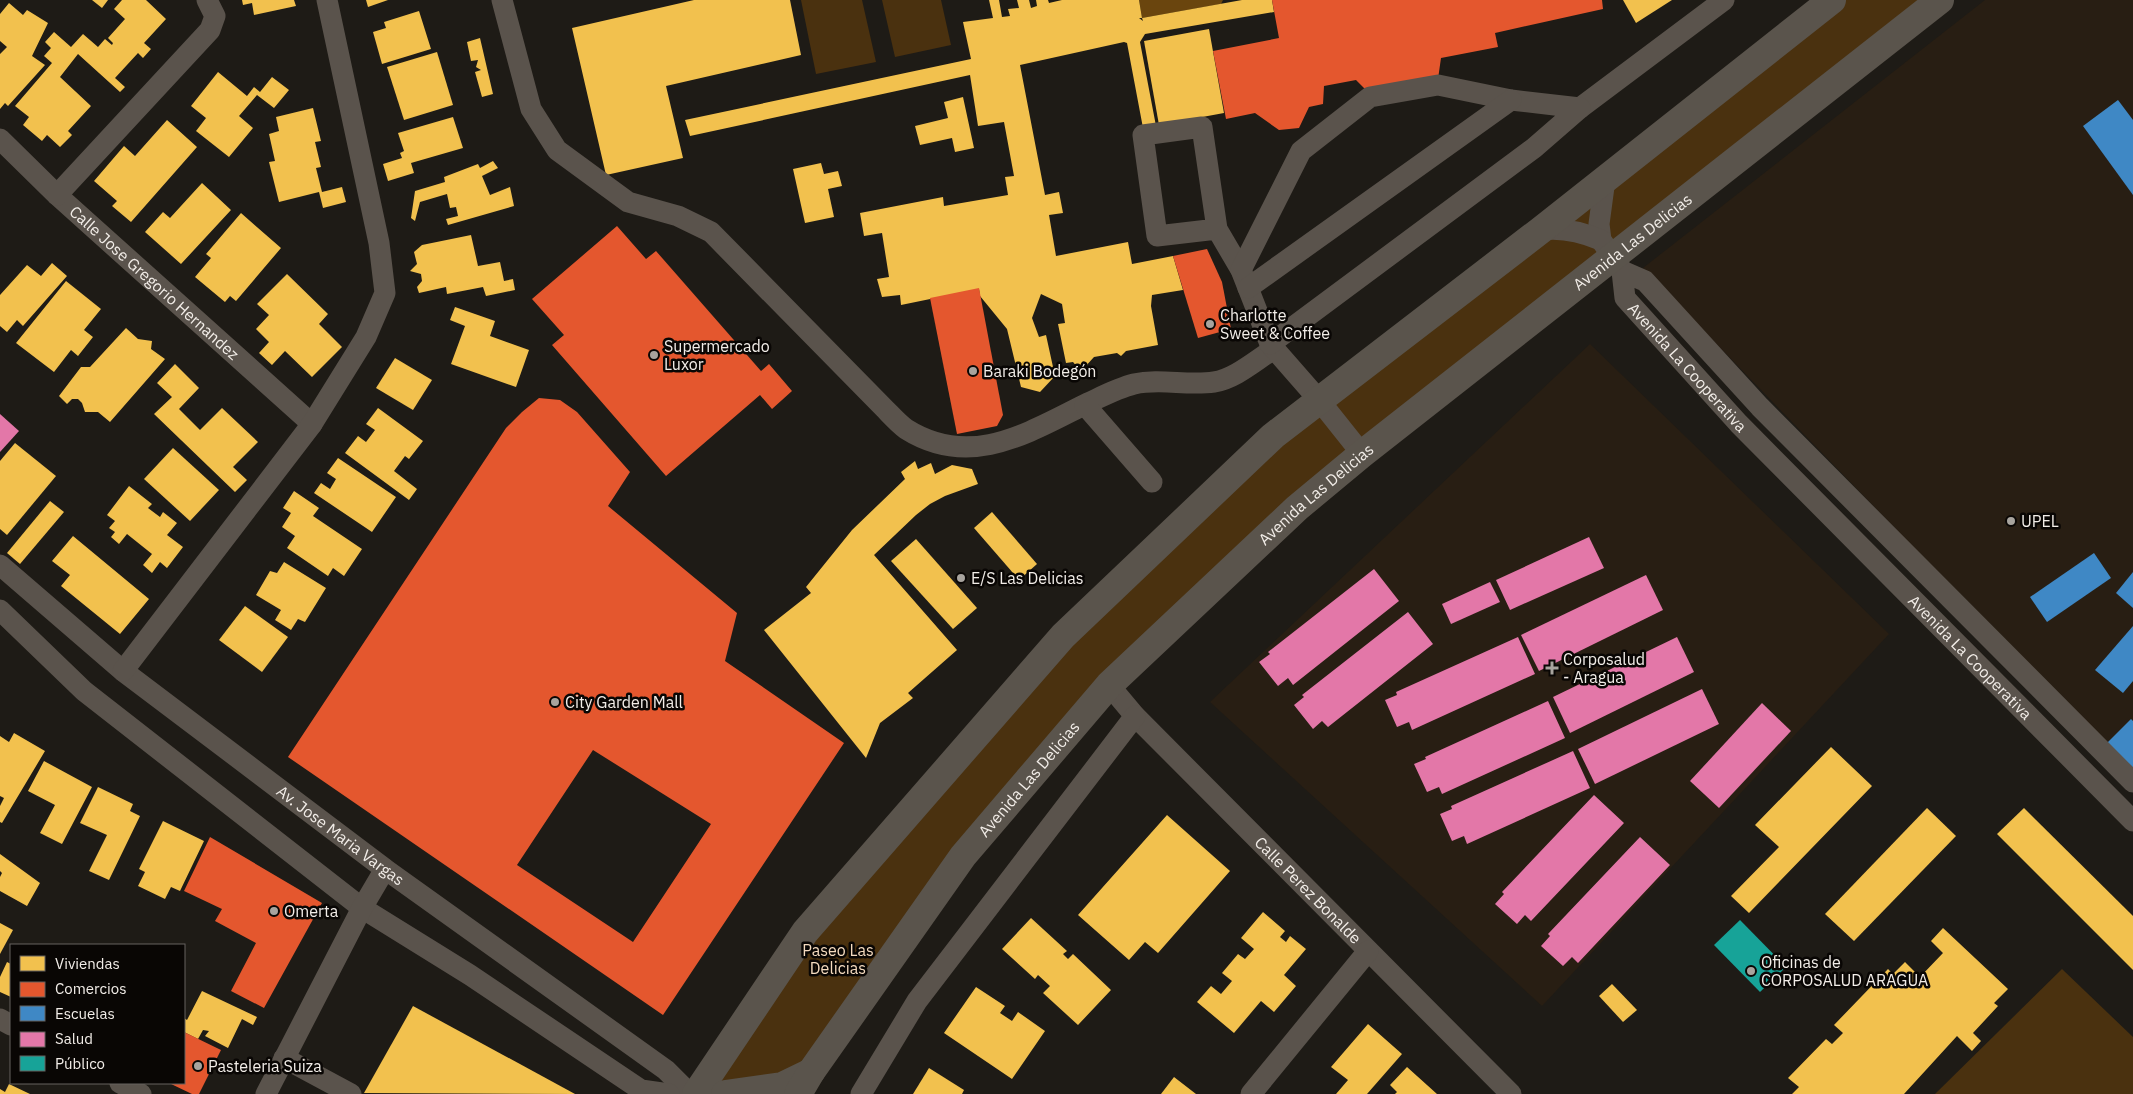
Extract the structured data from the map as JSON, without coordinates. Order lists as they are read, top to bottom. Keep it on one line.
{"streets":{"main road":["Avenida Las Delicias"],"street":["Calle Jose Gregorio Hernandez","Avenida La Cooperativa","Av. Jose Maria Vargas","Calle Perez Bonalde"]},"crossings":[["Avenida Las Delicias","Avenida La Cooperativa"],["Avenida Las Delicias","Calle Perez Bonalde"]],"parks":["Paseo Las Delicias"],"places":{"other":["Charlotte Sweet & Coffee","Supermercado Luxor","Baraki Bodegón","UPEL","E/S Las Delicias","City Garden Mall","Omerta","Oficinas de CORPOSALUD ARAGUA","Pasteleria Suiza"],"health":["Corposalud - Aragua"]},"legend":["Viviendas","Comercios","Escuelas","Salud","Público"]}
